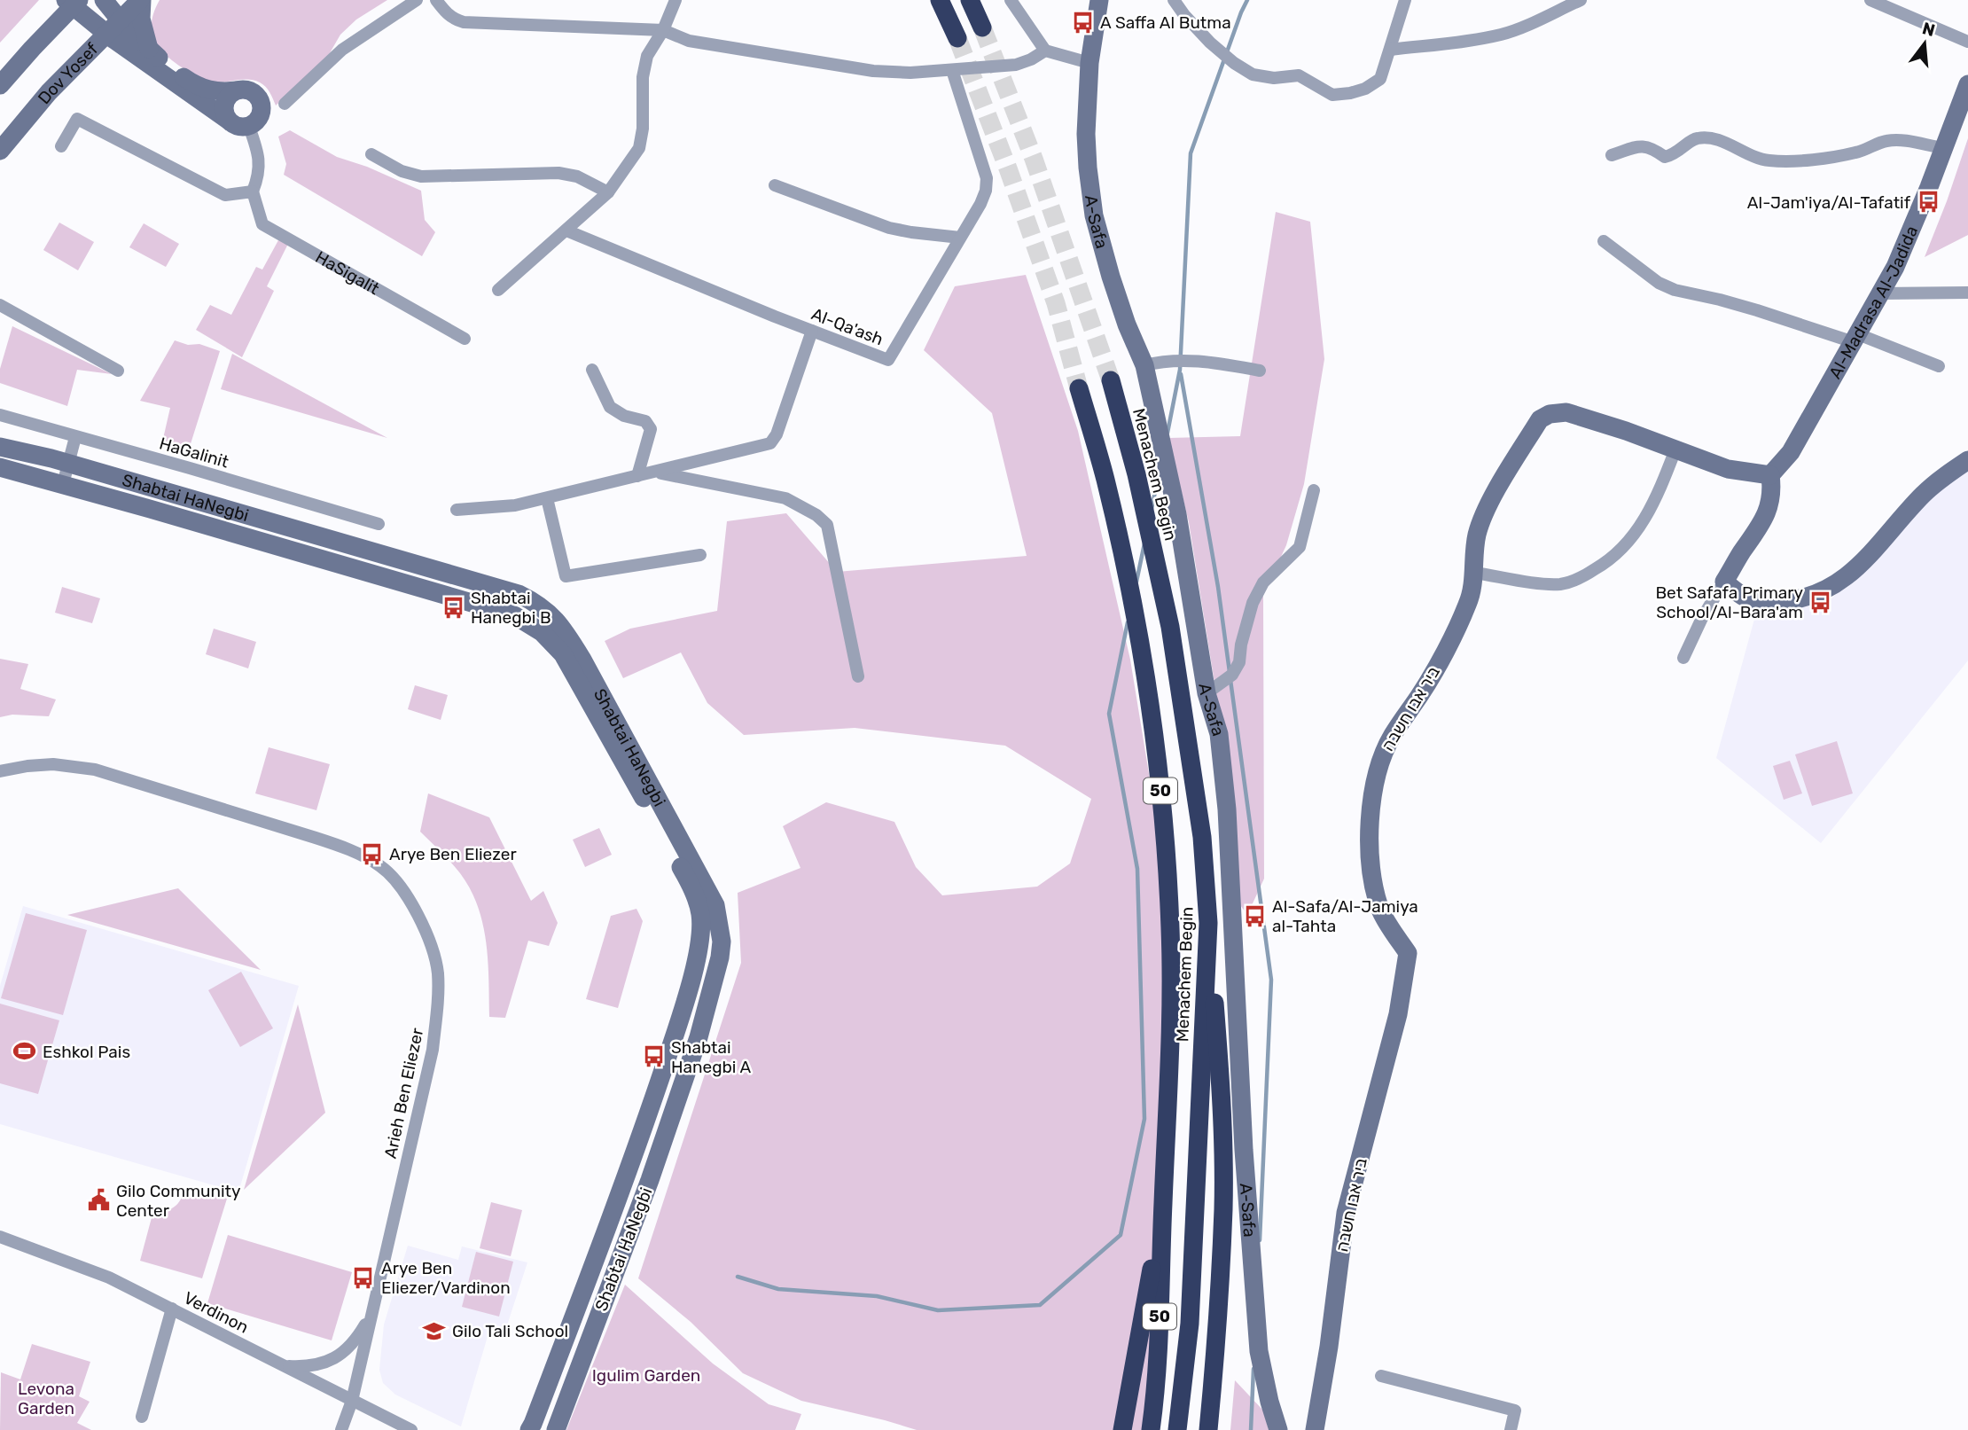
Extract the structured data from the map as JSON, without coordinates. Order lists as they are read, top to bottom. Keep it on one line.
{"streets":{"highway":["Menachem Begin","50"],"street":["Dov Yosef","A-Safa","HaSigalit","Al-Madrasa Al-Jadida","Al-Qa'ash","HaGalinit","Shabtai HaNegbi","ביר אבו חשבה","Arieh Ben Eliezer","Verdinon"]},"crossings":[["Al-Madrasa Al-Jadida","ביר אבו חשבה"],["Arieh Ben Eliezer","Verdinon"]],"parks":["Igulim Garden","Levona Garden"],"places":{"bus stop":["A Saffa Al Butma","Al-Jam'iya/Al-Tafatif","Bet Safafa Primary School/Al-Bara'am","Shabtai Hanegbi B","Arye Ben Eliezer","Al-Safa/Al-Jamiya al-Tahta","Shabtai Hanegbi A","Arye Ben Eliezer/Vardinon"],"sports":["Eshkol Pais"],"public building":["Gilo Community Center"],"school or university":["Gilo Tali School"]},"north":"top"}
